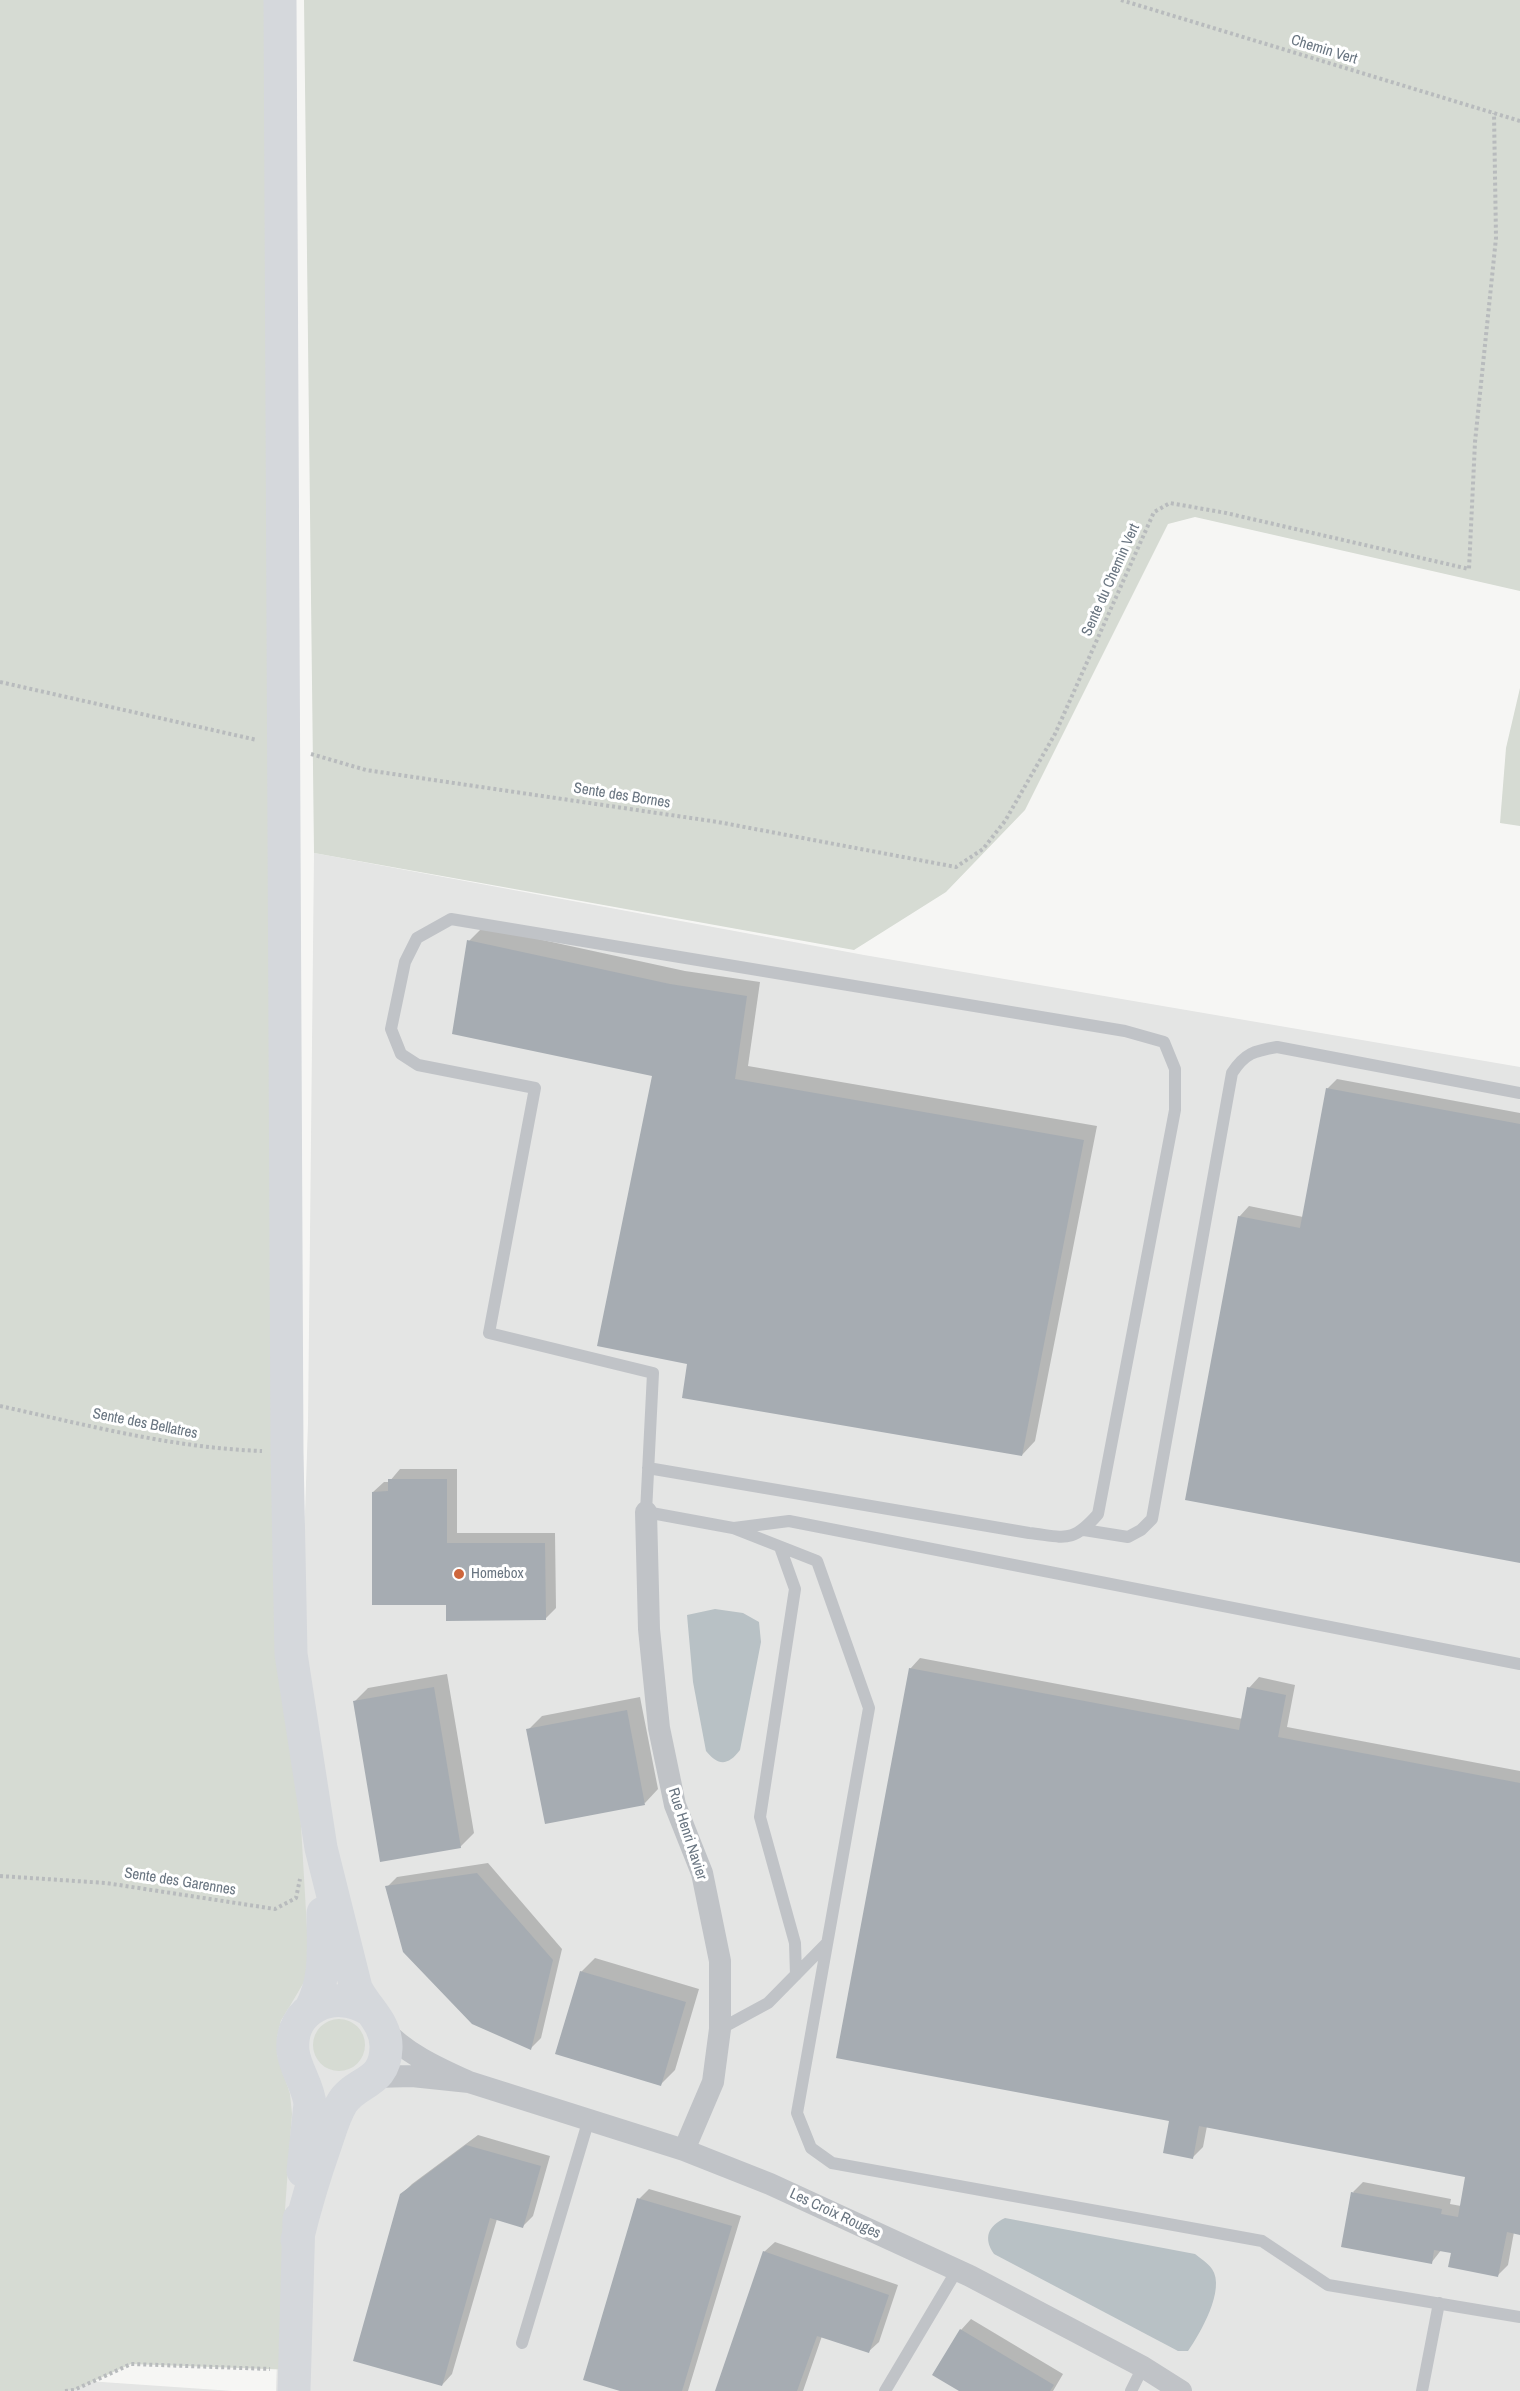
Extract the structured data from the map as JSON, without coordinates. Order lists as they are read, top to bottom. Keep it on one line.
{"streets":{"street":["Rue Henri Navier","Les Croix Rouges"],"path":["Chemin Vert","Sente du Chemin Vert","Sente des Bornes","Sente des Bellatres","Sente des Garennes"]},"crossings":[["Chemin Vert","Sente du Chemin Vert"],["Sente du Chemin Vert","Sente des Bornes"],["Rue Henri Navier","Les Croix Rouges"]],"places":["Homebox"]}
